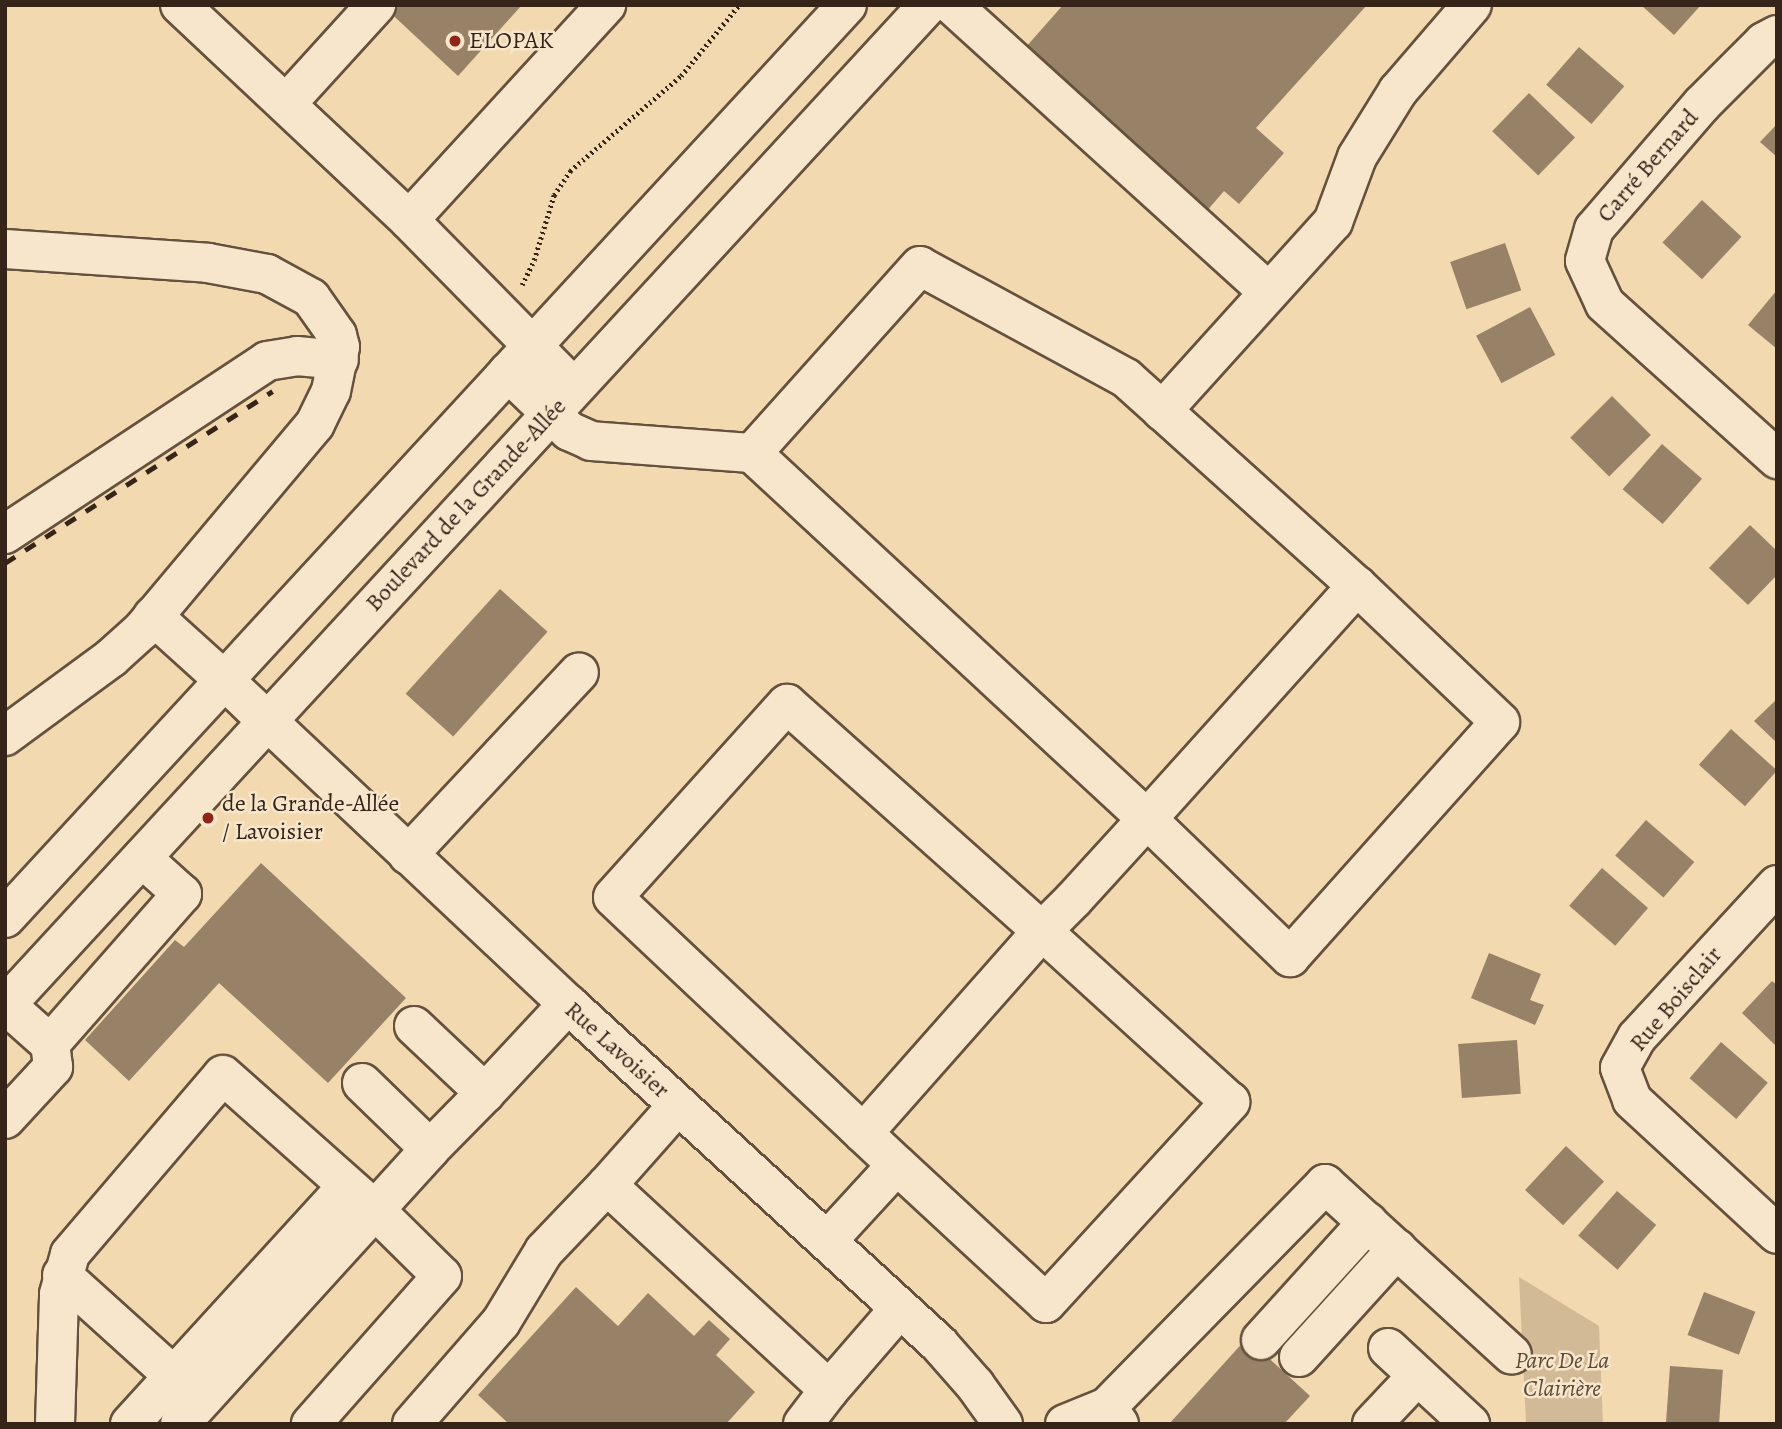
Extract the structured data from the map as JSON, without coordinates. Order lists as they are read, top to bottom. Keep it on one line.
{"streets":{"street":["Carré Bernard","Boulevard de la Grande-Allée","Rue Boisclair","Rue Lavoisier"]},"crossings":[["Boulevard de la Grande-Allée","Rue Lavoisier"]],"parks":["Parc De La Clairière"],"places":["ELOPAK","de la Grande-Allée / Lavoisier"]}
